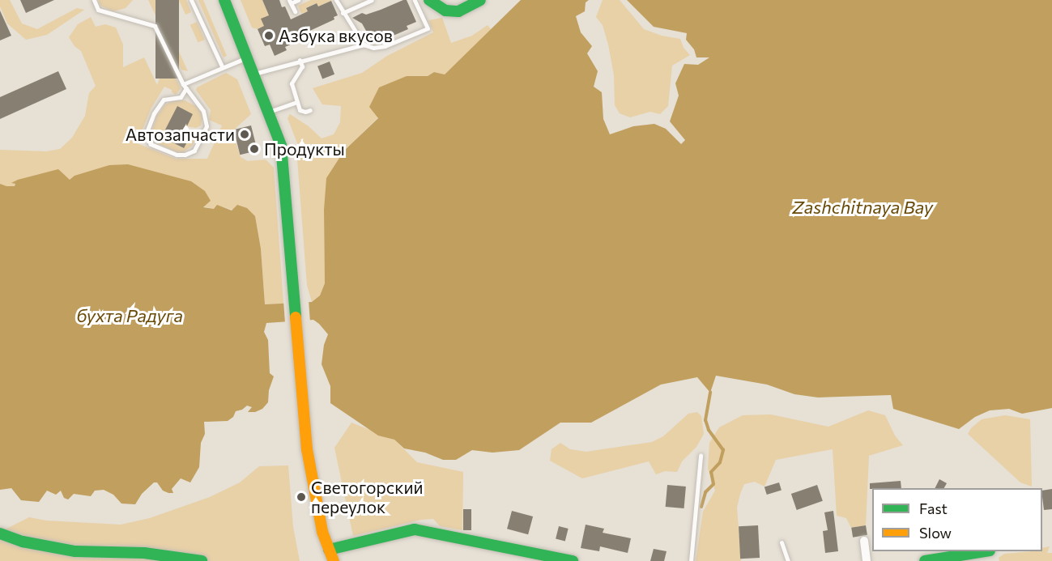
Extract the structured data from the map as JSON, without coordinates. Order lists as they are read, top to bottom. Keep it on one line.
{"water":["Zashchitnaya Bay","бухта Радуга"],"places":["Азбука вкусов","Автозапчасти","Продукты","Светогорский переулок"],"legend":["Fast","Slow"]}
